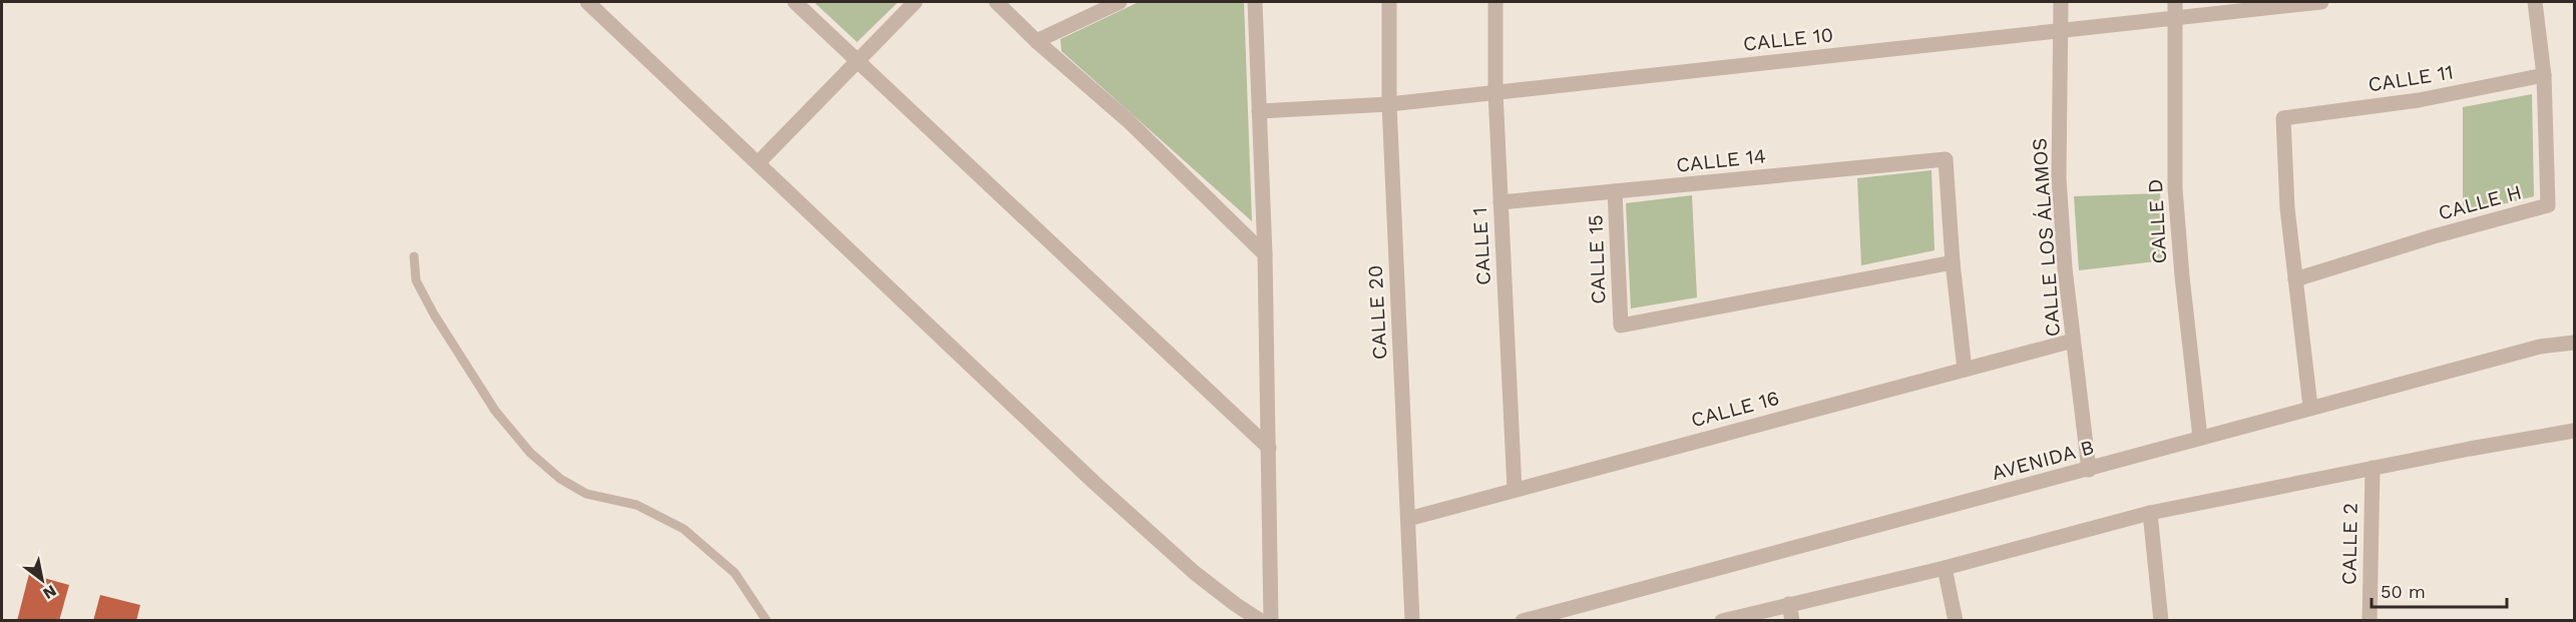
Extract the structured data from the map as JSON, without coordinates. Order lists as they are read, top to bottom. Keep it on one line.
{"streets":{"street":["CALLE 10","CALLE 11","CALLE 14","CALLE H","CALLE D","CALLE LOS ÁLAMOS","CALLE 1","CALLE 15","CALLE 20","CALLE 16","AVENIDA B","CALLE 2"]},"crossings":[["CALLE 10","CALLE D"],["CALLE 10","CALLE LOS ÁLAMOS"],["CALLE 10","CALLE 1"],["CALLE 10","CALLE 20"],["CALLE 11","CALLE H"],["CALLE 14","CALLE 1"],["CALLE 14","CALLE 15"],["CALLE D","AVENIDA B"],["CALLE LOS ÁLAMOS","CALLE 16"],["CALLE LOS ÁLAMOS","AVENIDA B"],["CALLE 1","CALLE 16"],["CALLE 20","CALLE 16"]],"scale_bar":"50 m","north":"bottom right"}
